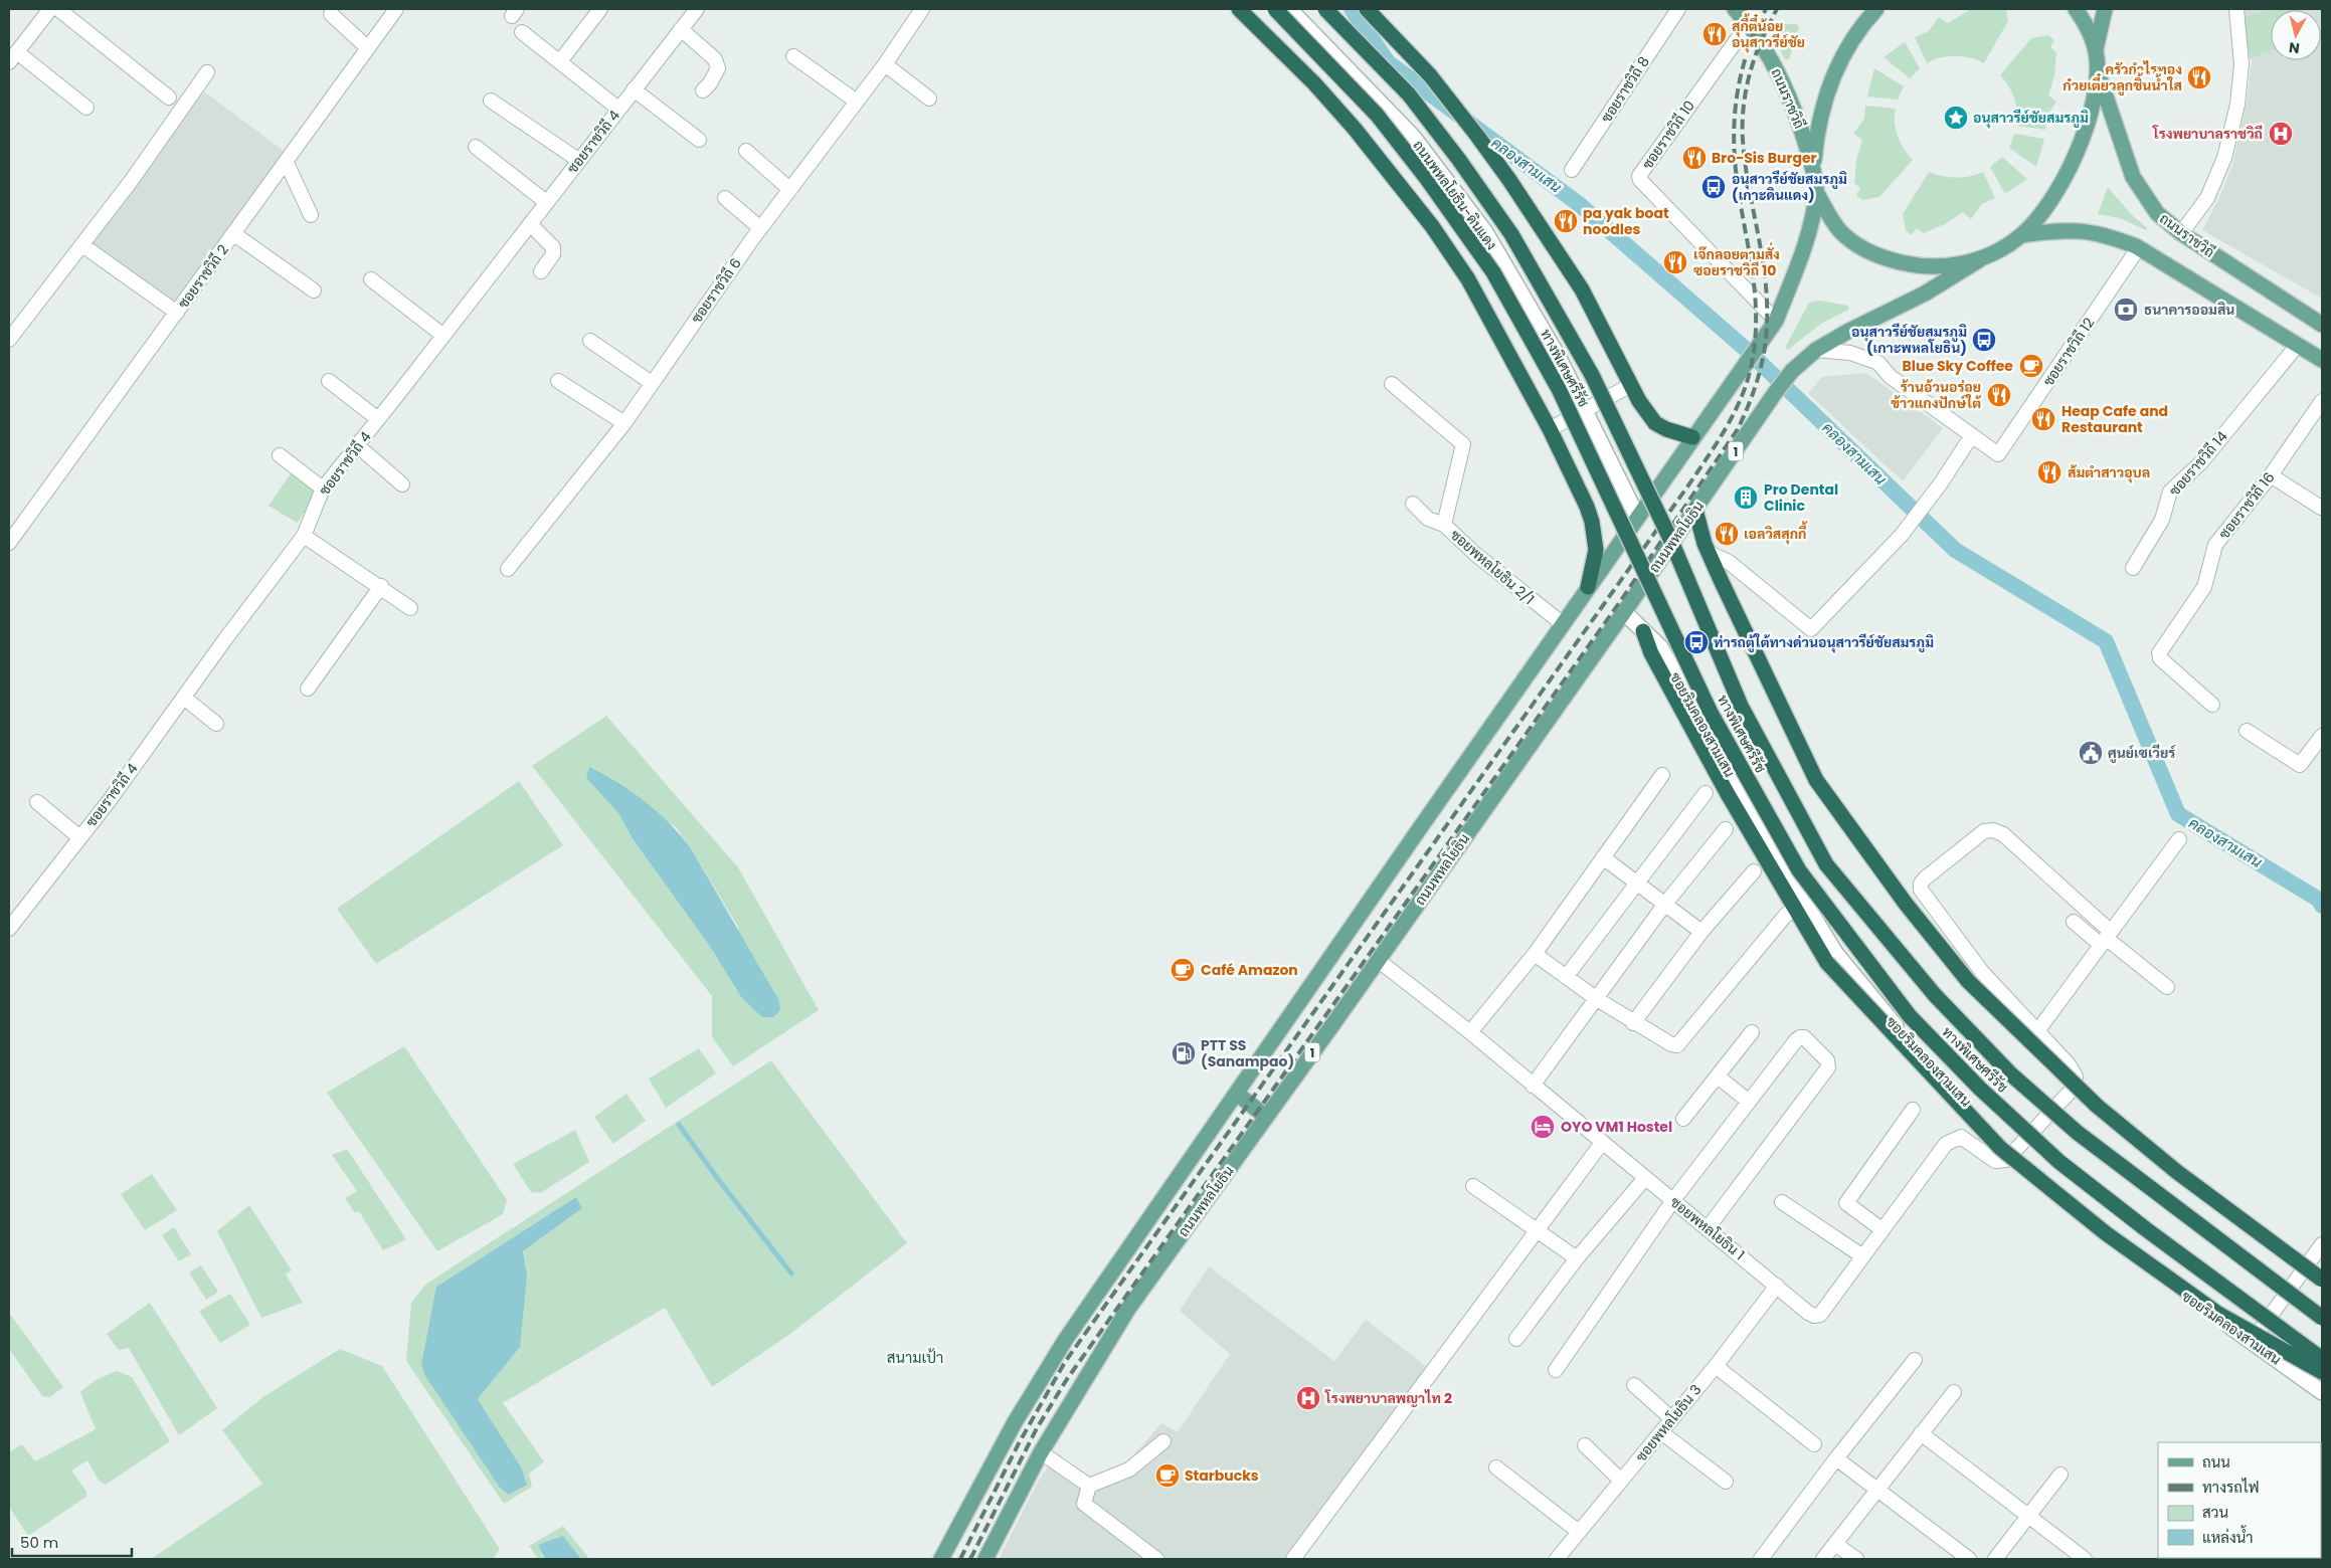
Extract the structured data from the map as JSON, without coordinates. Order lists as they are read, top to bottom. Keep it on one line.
{"streets":{"highway":["ทางพิเศษศรีรัช"],"main road":["ถนนราชวิถี","1","ถนนพหลโยธิน"],"street":["ซอยราชวิถี 8","ซอยราชวิถี 10","ซอยราชวิถี 4","ถนนพหลโยธิน-ดินแดง","ซอยราชวิถี 2","ซอยราชวิถี 6","ซอยราชวิถี 12","ซอยราชวิถี 14","ซอยราชวิถี 16","ซอยพหลโยธิน 2/1","ซอยริมคลองสามเสน","ซอยพหลโยธิน 1","ซอยพหลโยธิน 3"]},"crossings":[["ถนนพหลโยธิน","ซอยริมคลองสามเสน"],["ถนนพหลโยธิน","ซอยพหลโยธิน 1"],["ซอยริมคลองสามเสน","ซอยพหลโยธิน 1"],["ซอยพหลโยธิน 1","ซอยพหลโยธิน 3"]],"districts":["สนามเป้า"],"water":["คลองสามเสน"],"places":{"restaurant":["สุกี้ตี๋น้อย อนุสาวรีย์ชัย","ครัวกำไรทอง ก๋วยเตี๋ยวลูกชิ้นน้ำใส","Bro-Sis Burger","pa yak boat noodles","เจ๊กลอยตามสั่ง ซอยราชวิถี 10","ร้านอ้วนอร่อย ข้าวแกงปักษ์ใต้","Heap Cafe and Restaurant","ส้มตำสาวอุบล","เอลวิสสุกกี้"],"place":["อนุสาวรีย์ชัยสมรภูมิ"],"hospital":["โรงพยาบาลราชวิถี","โรงพยาบาลพญาไท 2"],"bus stop":["อนุสาวรีย์ชัยสมรภูมิ (เกาะดินแดง)","อนุสาวรีย์ชัยสมรภูมิ (เกาะพหลโยธิน)","ท่ารถตู้ใต้ทางด่วนอนุสาวรีย์ชัยสมรภูมิ"],"bank":["ธนาคารออมสิน"],"cafe":["Blue Sky Coffee","Café Amazon","Starbucks"],"building":["Pro Dental Clinic"],"public building":["ศูนย์เซเวียร์"],"fuel station":["PTT SS (Sanampao)"],"hotel":["OYO VM1 Hostel"]},"legend":["ถนน","ทางรถไฟ","สวน","แหล่งน้ำ"],"scale_bar":"50 m","north":"bottom"}
